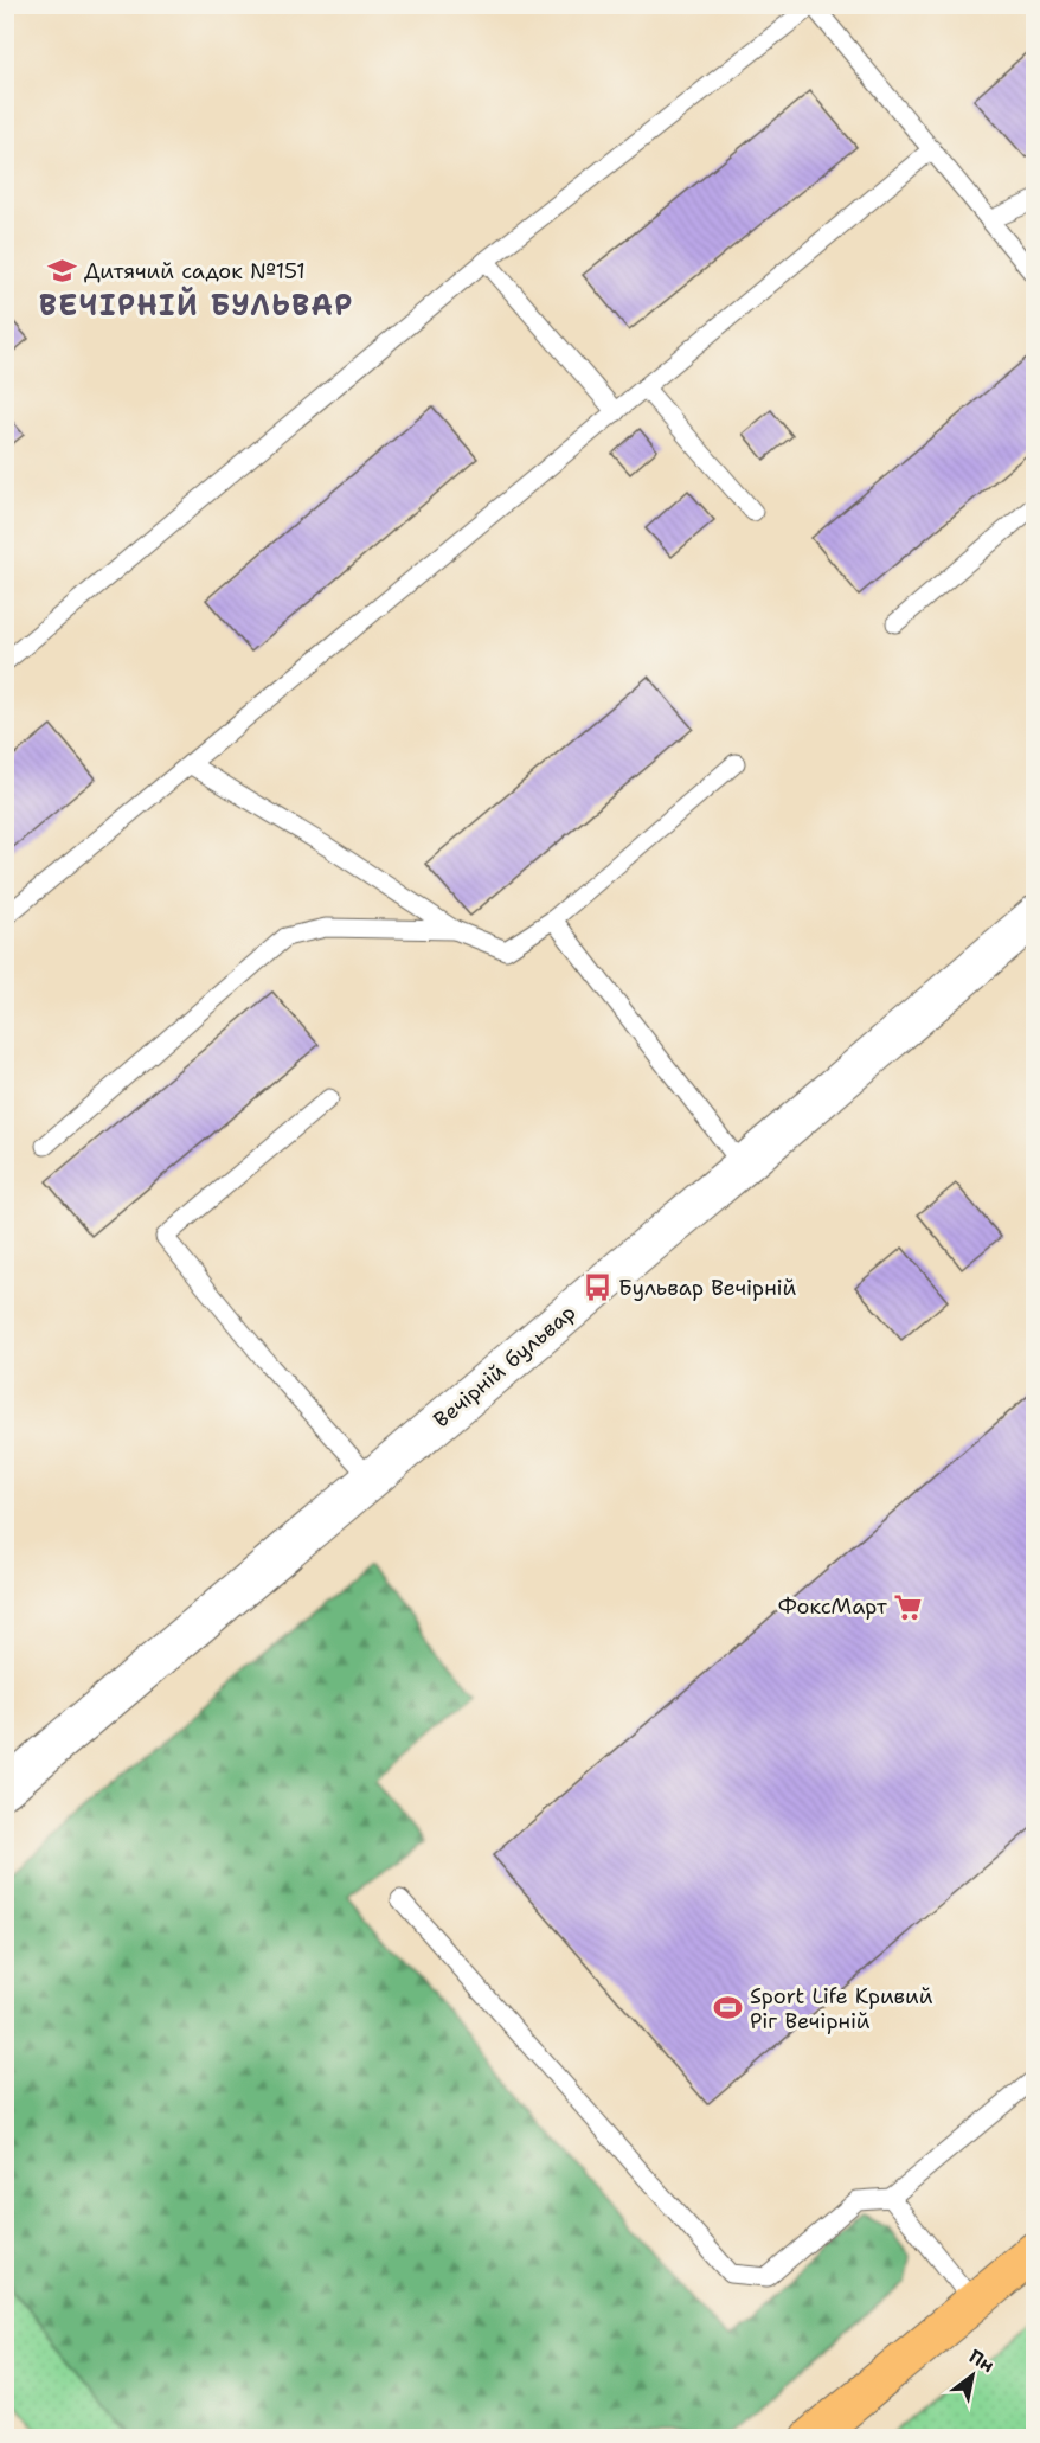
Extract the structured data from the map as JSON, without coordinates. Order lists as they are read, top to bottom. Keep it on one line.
{"streets":{"street":["Вечірній бульвар"]},"districts":["ВЕЧІРНІЙ БУЛЬВАР"],"places":{"school or university":["Дитячий садок №151"],"bus stop":["Бульвар Вечірній"],"supermarket":["ФоксМарт"],"sports":["Sport Life Кривий Ріг Вечірній"]},"north":"top right"}
